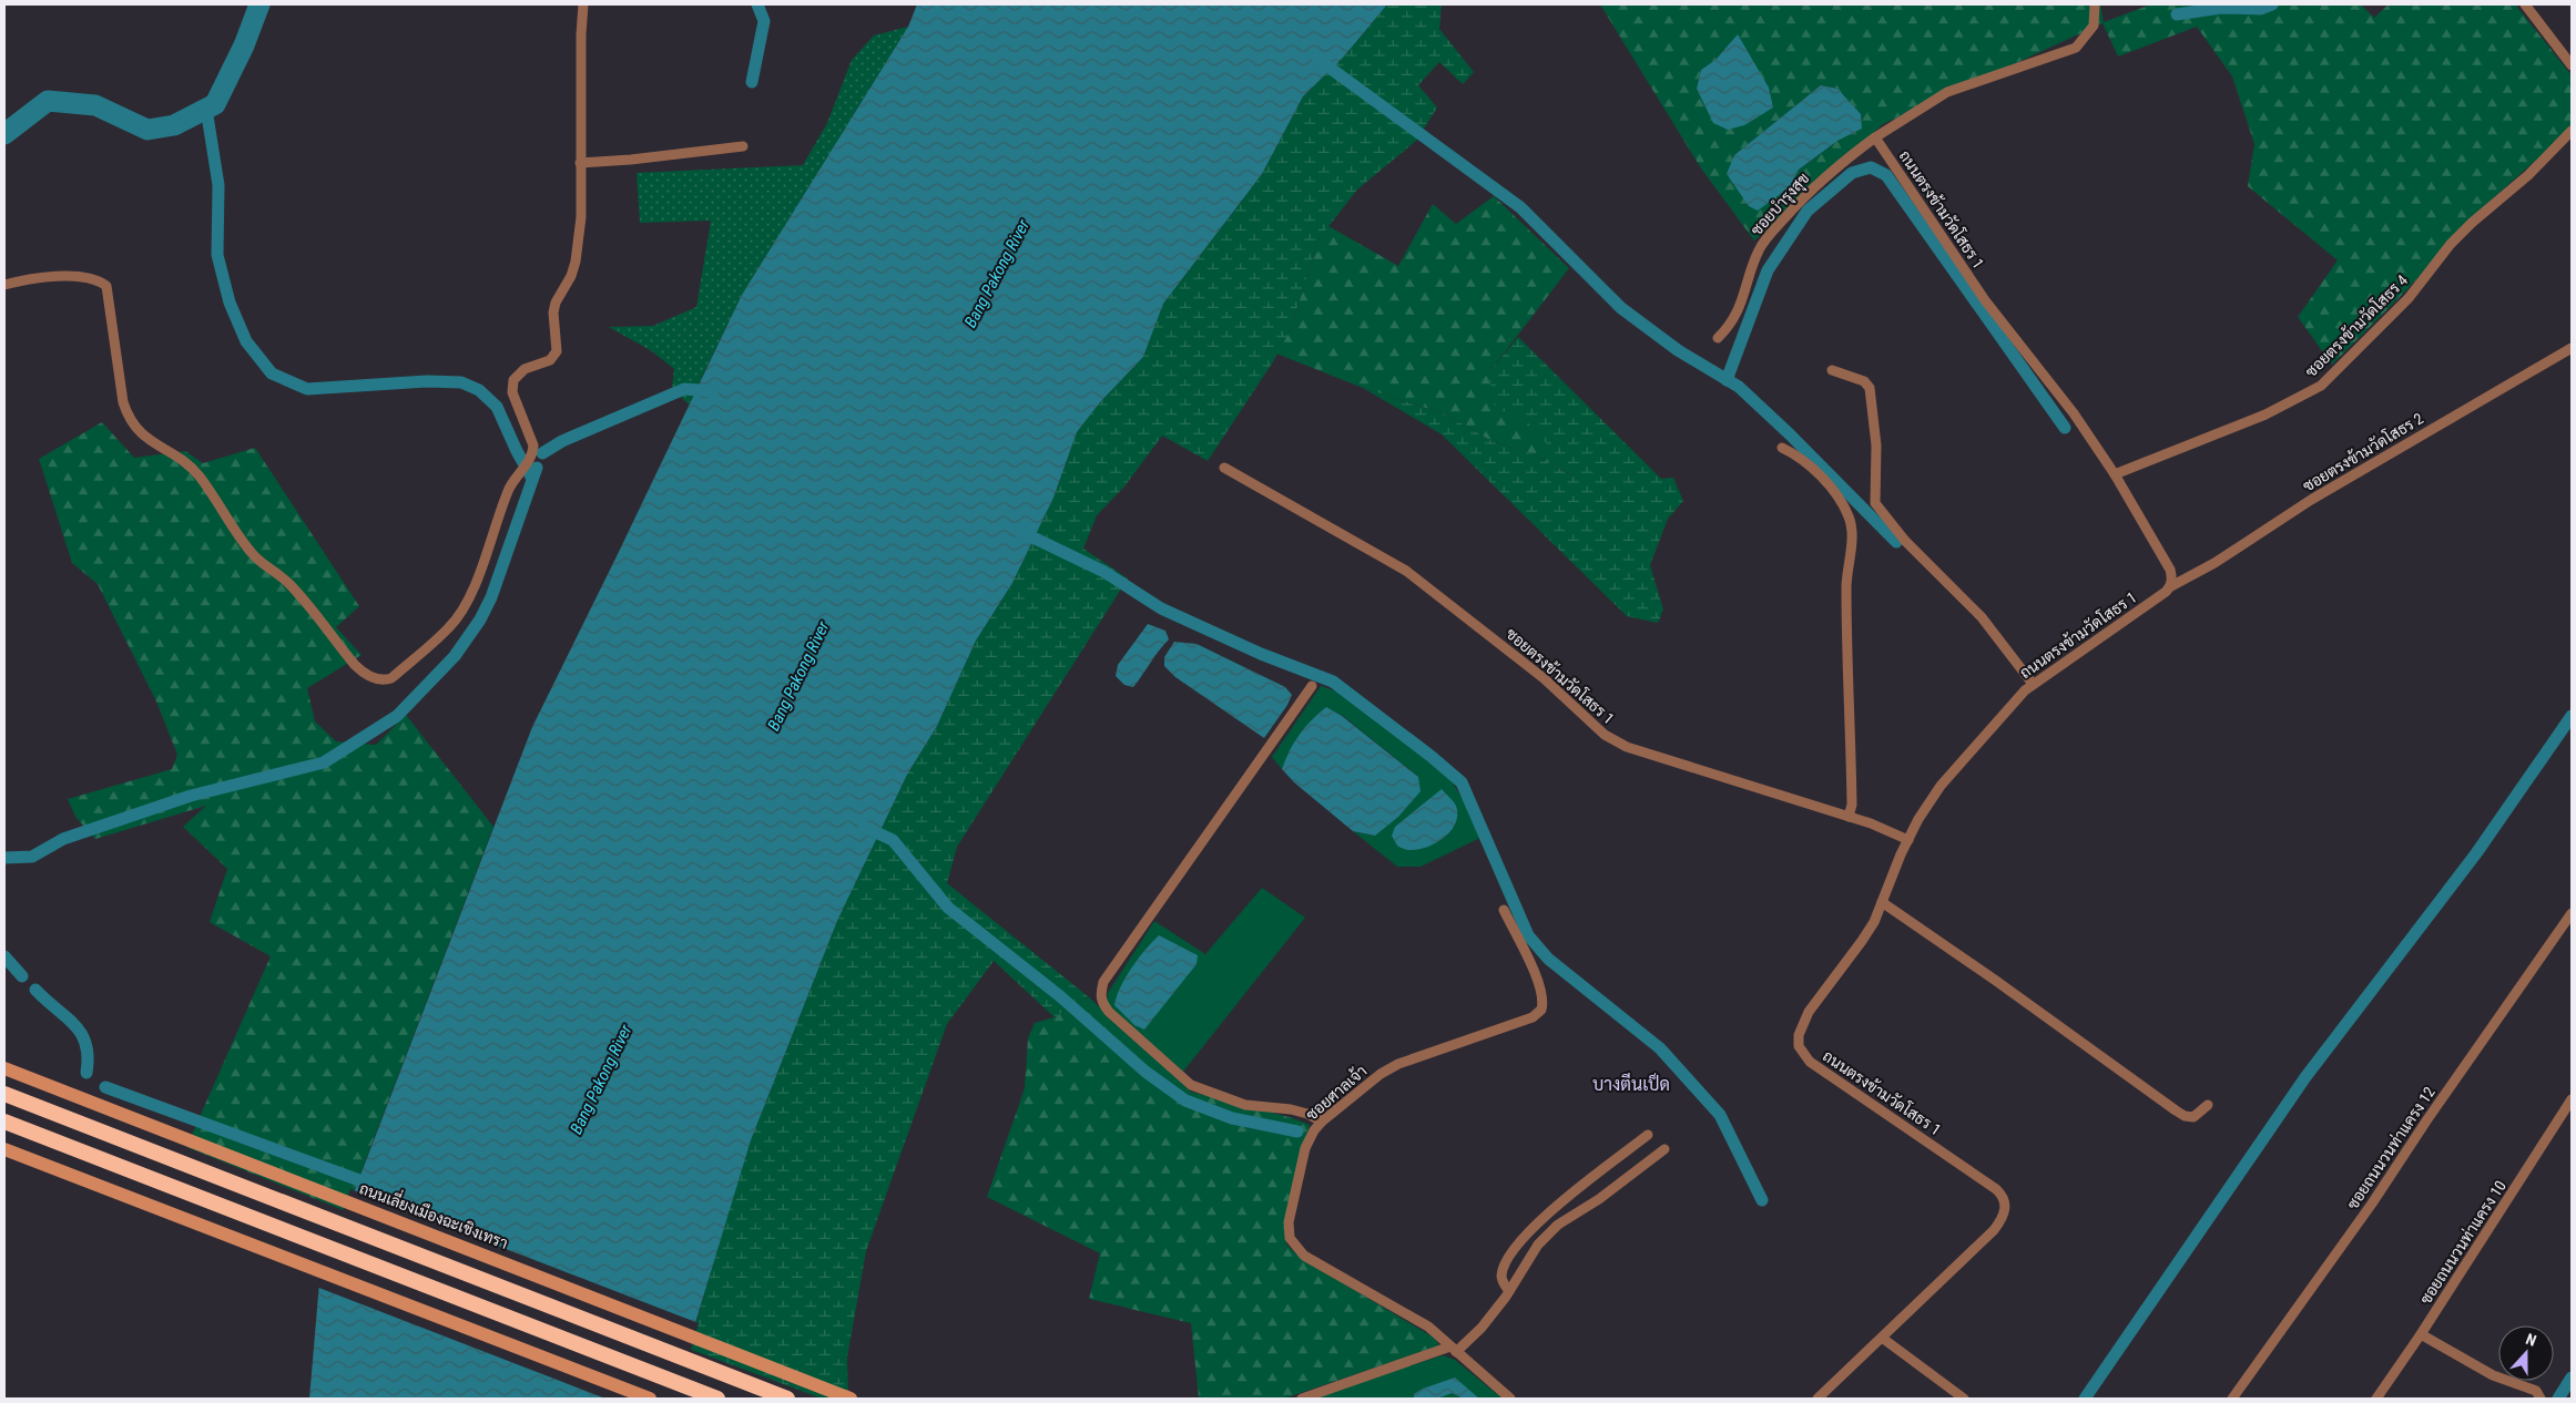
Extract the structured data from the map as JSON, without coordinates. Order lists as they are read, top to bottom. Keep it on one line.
{"streets":{"main road":["ถนนเลี่ยงเมืองฉะเชิงเทรา"],"street":["ซอยบำรุงสุข","ถนนตรงข้ามวัดโสธร 1","ซอยตรงข้ามวัดโสธร 4","ซอยตรงข้ามวัดโสธร 2","ซอยตรงข้ามวัดโสธร 1","ซอยศาลเจ้า","ซอยถนนวนท่าแครง 12","ซอยถนนวนท่าแครง 10"]},"crossings":[["ซอยบำรุงสุข","ถนนตรงข้ามวัดโสธร 1"],["ถนนตรงข้ามวัดโสธร 1","ซอยตรงข้ามวัดโสธร 4"],["ถนนตรงข้ามวัดโสธร 1","ซอยตรงข้ามวัดโสธร 2"],["ถนนตรงข้ามวัดโสธร 1","ซอยตรงข้ามวัดโสธร 1"]],"districts":["บางตีนเป็ด"],"water":["Bang Pakong River"],"north":"top"}
